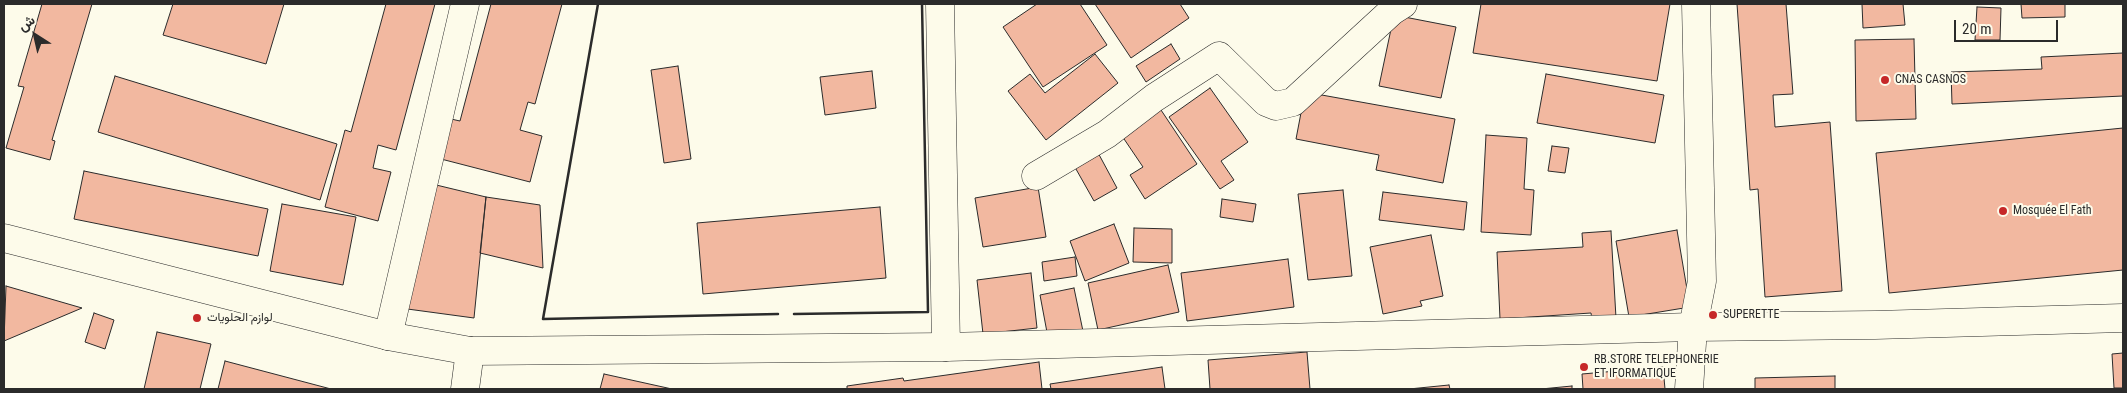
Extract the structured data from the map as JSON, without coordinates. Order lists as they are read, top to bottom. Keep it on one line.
{"places":["CNAS CASNOS","Mosquée El Fath","SUPERETTE","لوازم الحلويات","RB.STORE TELEPHONERIE ET IFORMATIQUE"],"scale_bar":"20 m","north":"top left"}
